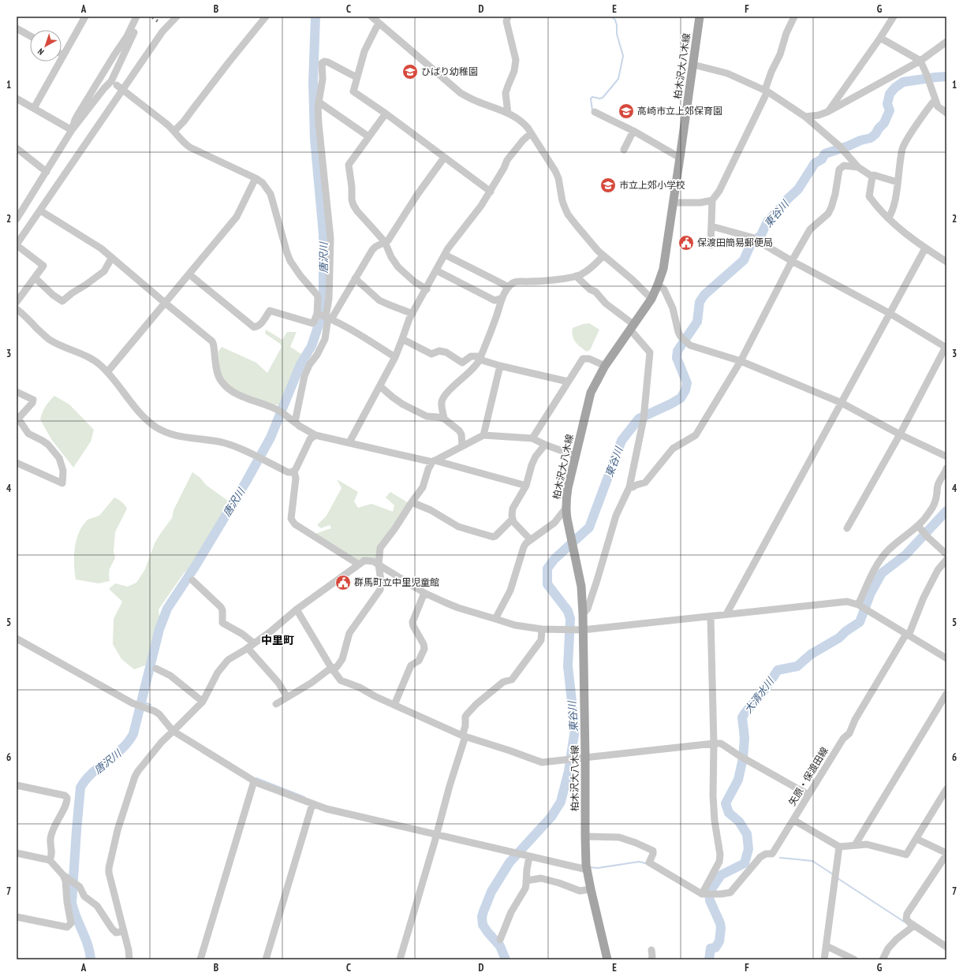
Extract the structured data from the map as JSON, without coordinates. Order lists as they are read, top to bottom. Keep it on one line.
{"streets":{"main road":["柏木沢大八木線"],"street":["矢原・保渡田線"]},"districts":["中里町"],"water":["東谷川","唐沢川","大清水川"],"places":{"school or university":["ひばり幼稚園","高崎市立上郊保育園","市立上郊小学校"],"public building":["保渡田簡易郵便局","群馬町立中里児童館"]},"north":"bottom left","grid":{"columns":["A","B","C","D","E","F","G"],"rows":["1","2","3","4","5","6","7"]}}
